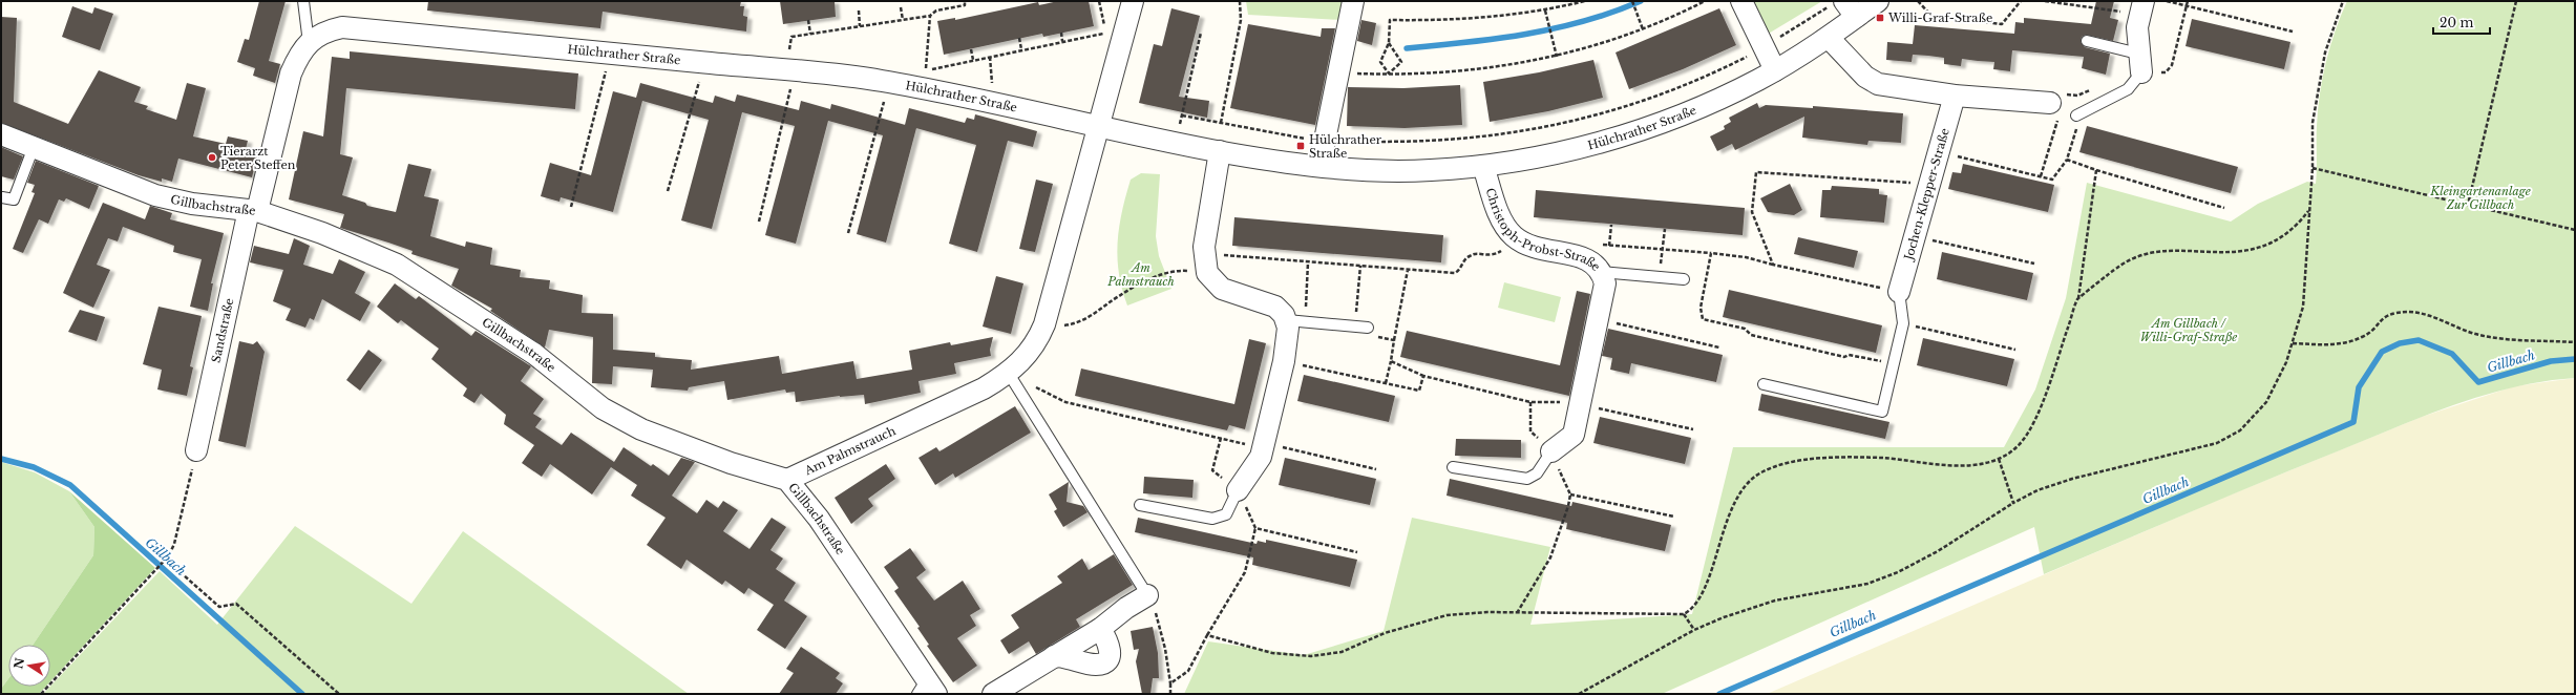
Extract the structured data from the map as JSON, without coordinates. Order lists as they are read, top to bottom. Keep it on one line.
{"streets":{"street":["Hülchrather Straße","Jochen-Klepper-Straße","Gillbachstraße","Christoph-Probst-Straße","Sandstraße","Am Palmstrauch"]},"crossings":[["Hülchrather Straße","Christoph-Probst-Straße"],["Hülchrather Straße","Sandstraße"],["Hülchrather Straße","Am Palmstrauch"],["Gillbachstraße","Sandstraße"],["Gillbachstraße","Am Palmstrauch"]],"water":["Gillbach"],"parks":["Kleingartenanlage Zur Gillbach","Am Palmstrauch","Am Gillbach / Willi-Graf-Straße"],"places":{"transit":["Willi-Graf-Straße","Hülchrather Straße"],"other":["Tierarzt Peter Steffen"]},"scale_bar":"20 m","north":"left"}
